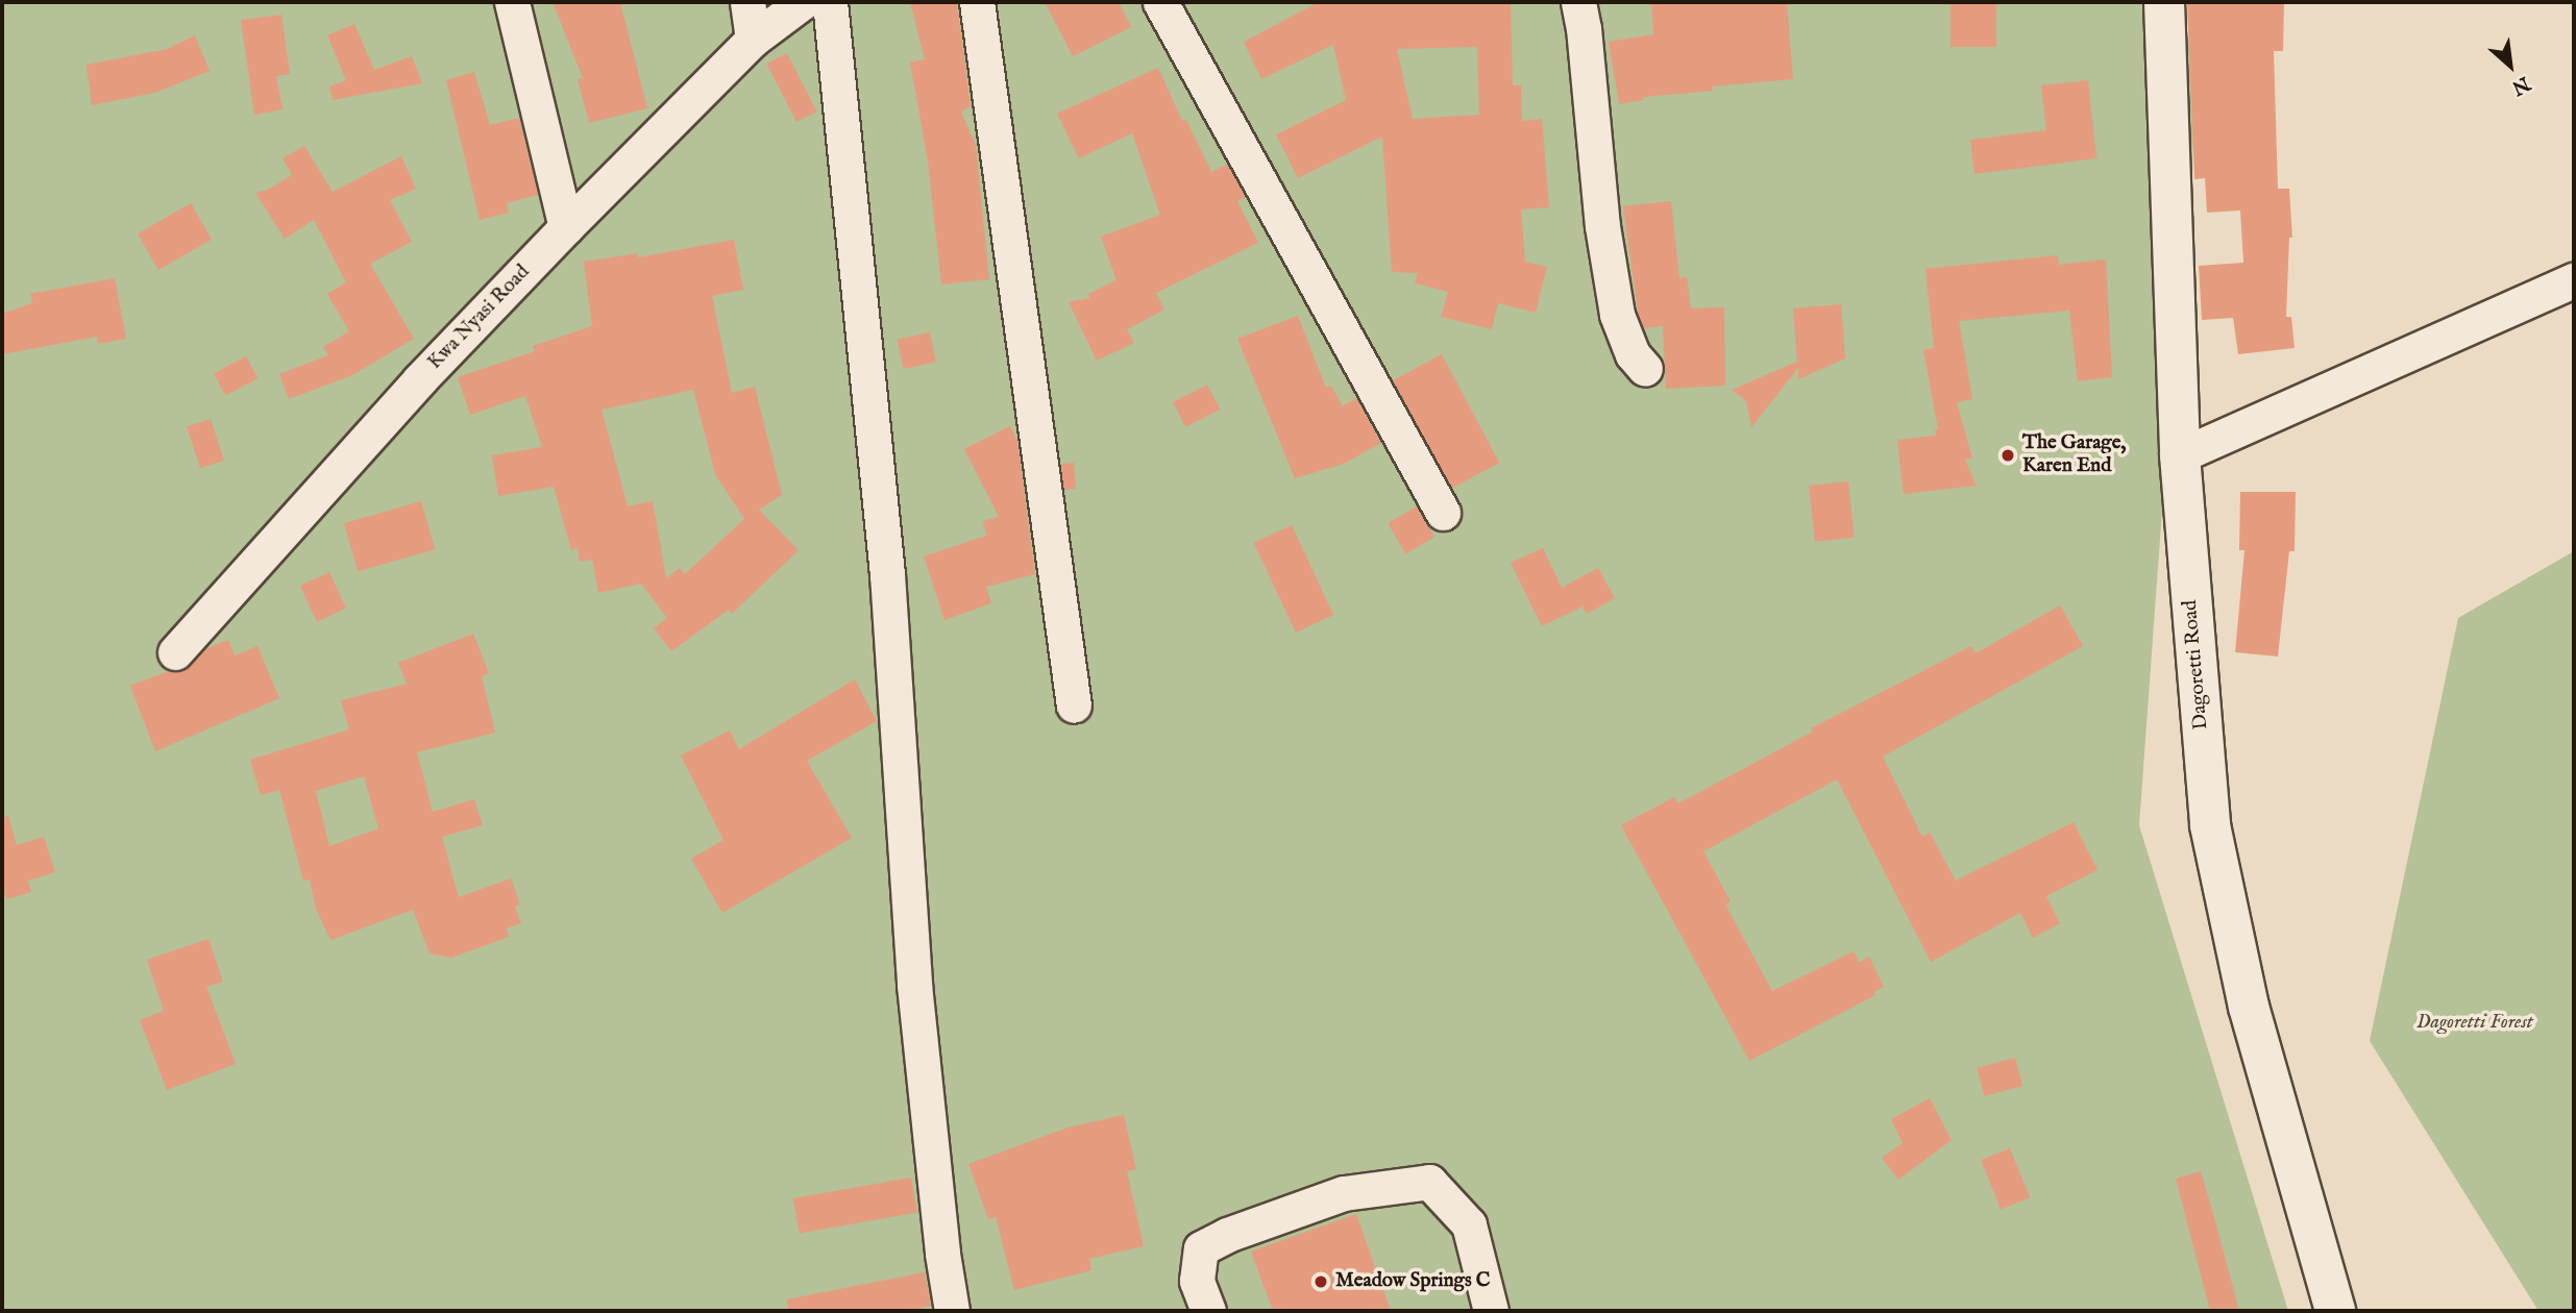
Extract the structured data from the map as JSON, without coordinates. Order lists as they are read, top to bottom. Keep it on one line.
{"streets":{"main road":["Dagoretti Road"],"street":["Kwa Nyasi Road"]},"parks":["Dagoretti Forest"],"places":["The Garage, Karen End","Meadow Springs C"],"north":"bottom right"}
